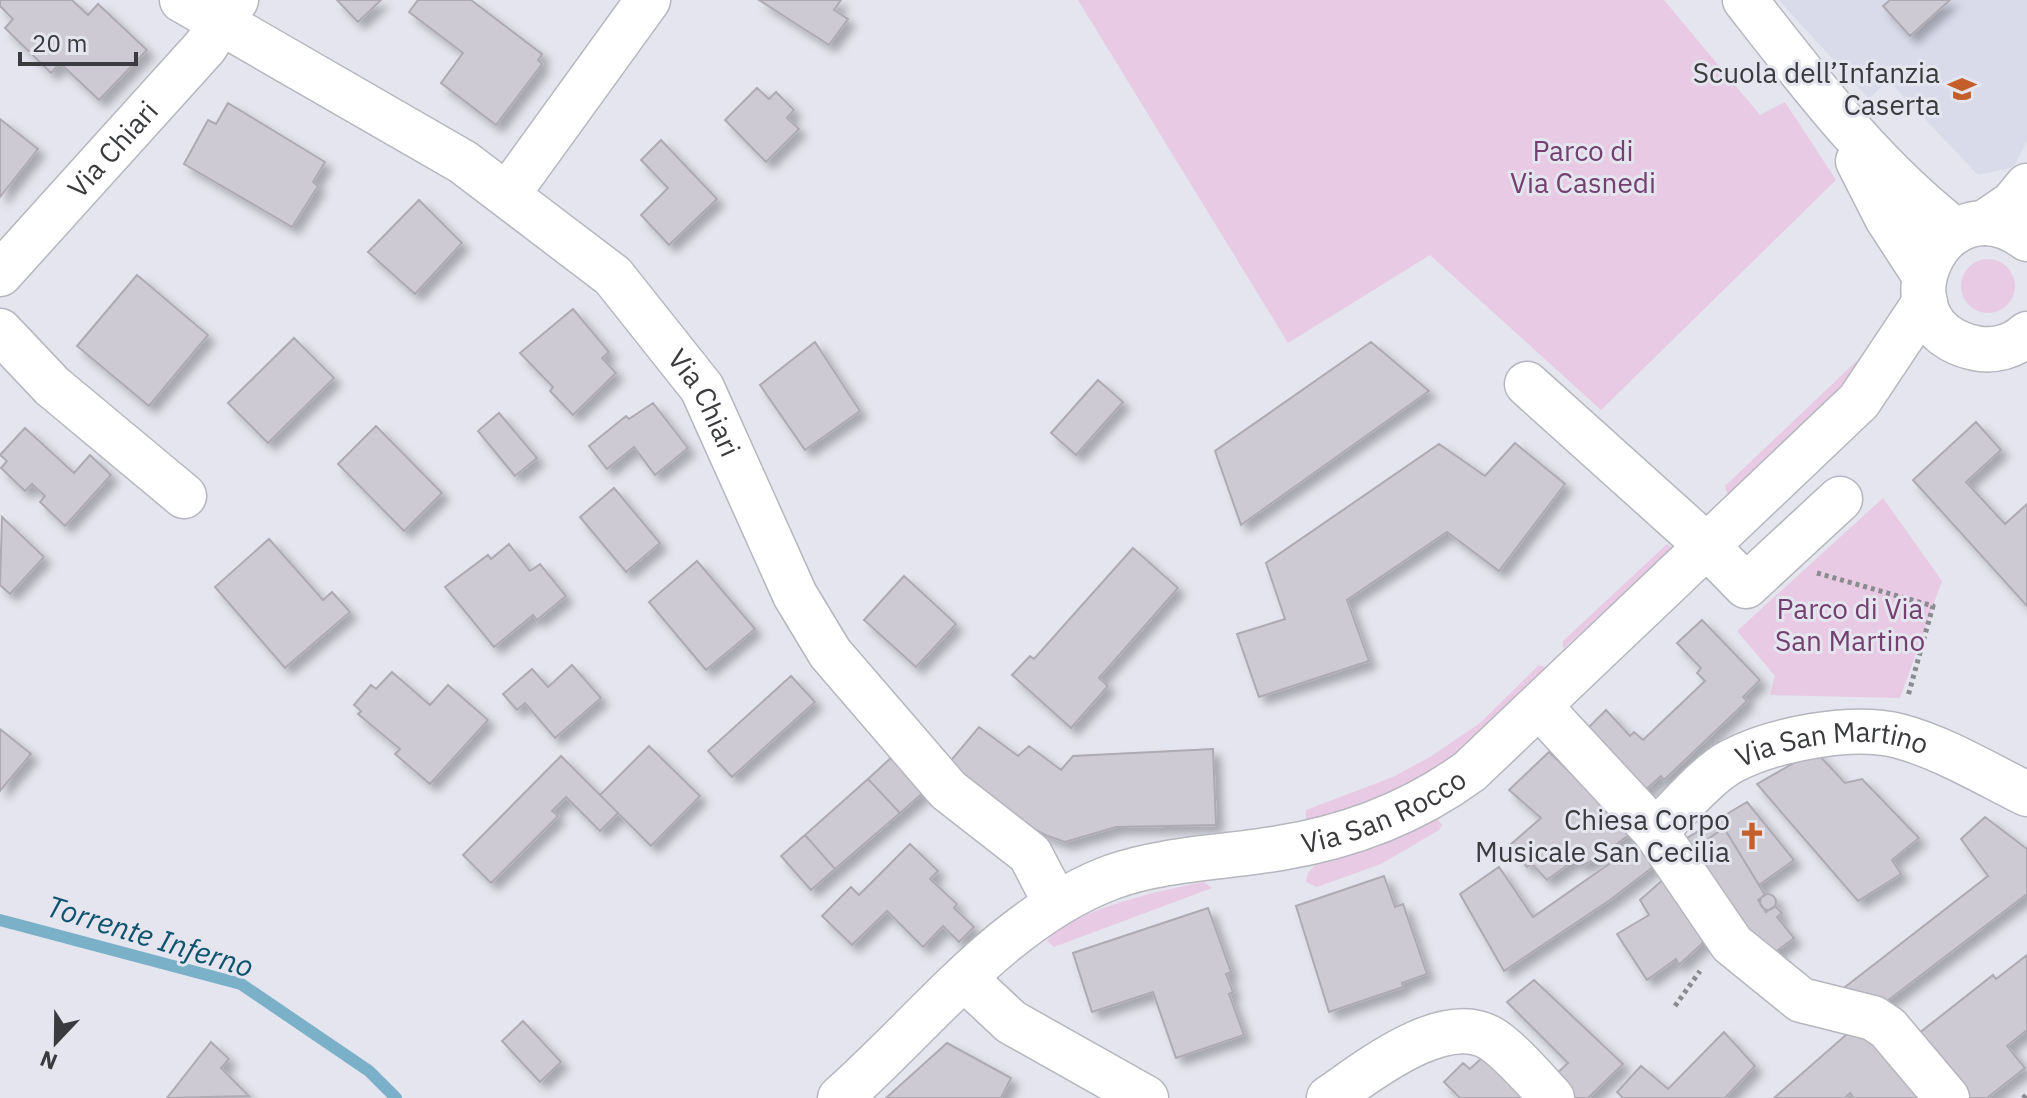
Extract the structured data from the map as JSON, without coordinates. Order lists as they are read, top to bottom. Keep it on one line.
{"streets":{"street":["Via Chiari","Via San Martino","Via San Rocco"]},"crossings":[["Via Chiari","Via San Rocco"]],"water":["Torrente Inferno"],"parks":["Parco di Via Casnedi","Parco di Via San Martino"],"places":{"school or university":["Scuola dell’Infanzia Caserta"],"church":["Chiesa Corpo Musicale San Cecilia"]},"scale_bar":"20 m","north":"bottom"}
